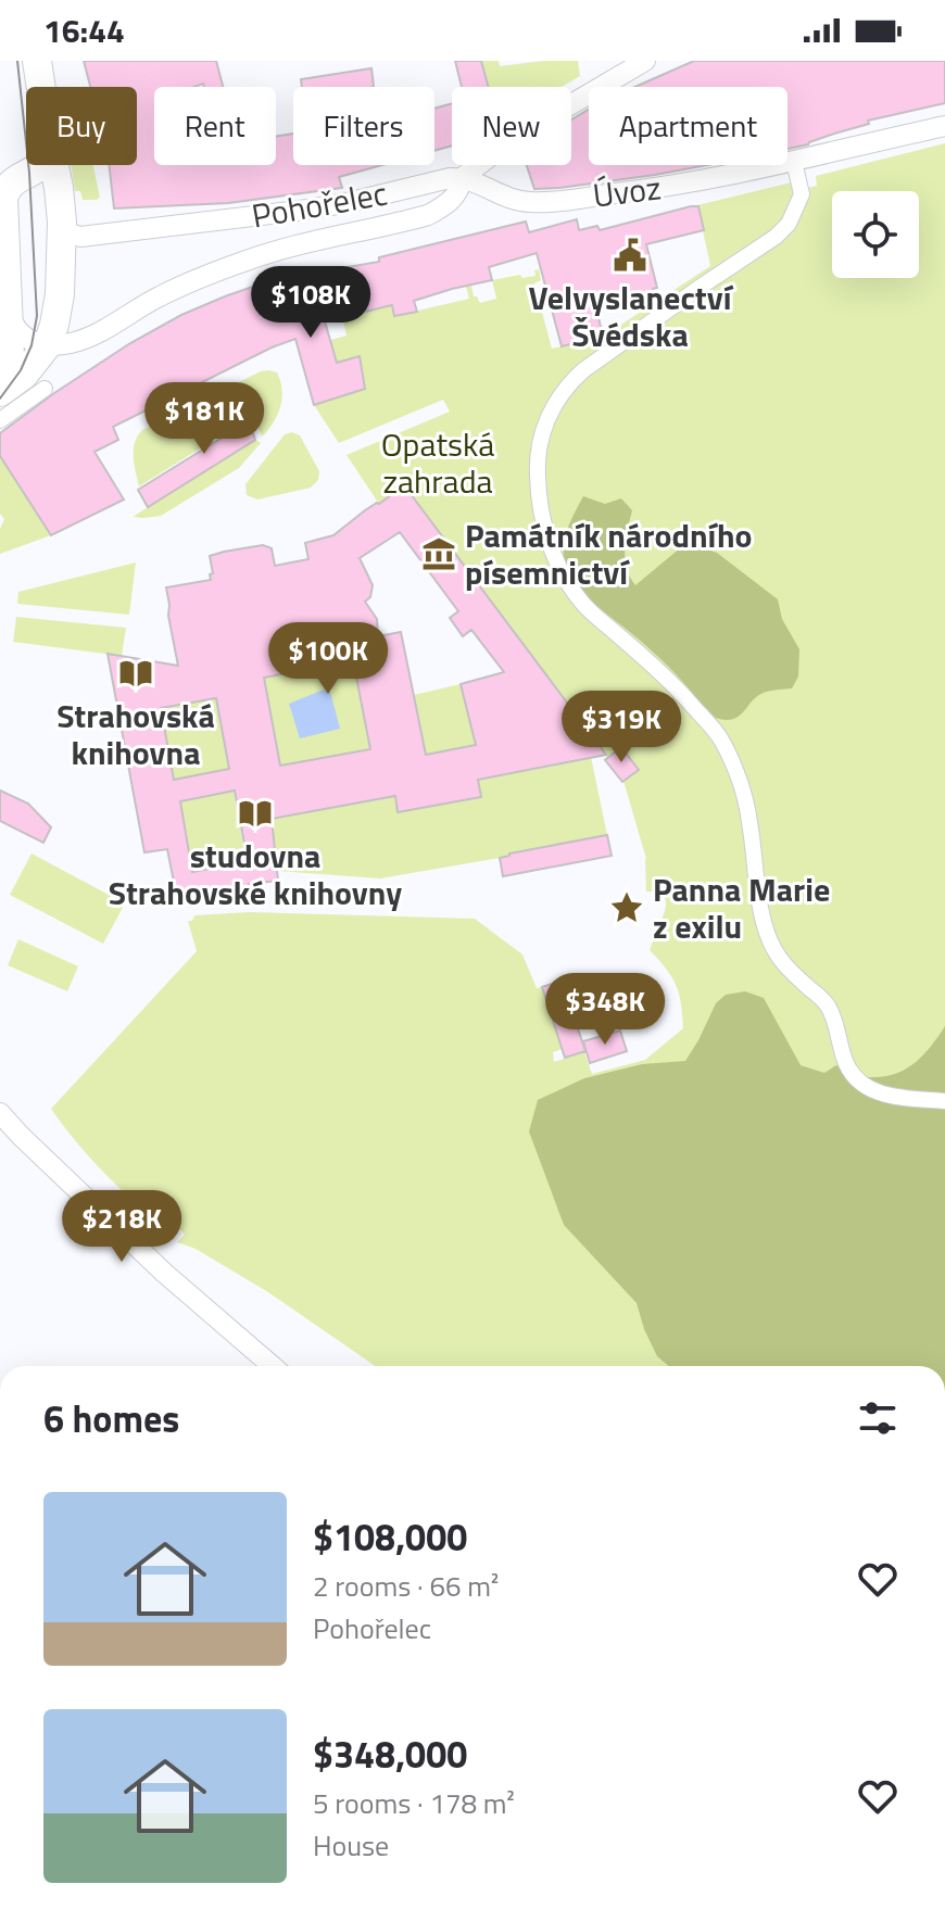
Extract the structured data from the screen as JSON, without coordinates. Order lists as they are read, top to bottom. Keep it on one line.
{"streets":{"street":["Úvoz","Pohořelec"]},"crossings":[["Úvoz","Pohořelec"]],"parks":["Opatská zahrada"],"places":{"public building":["Velvyslanectví Švédska"],"museum":["Památník národního písemnictví"],"library":["Strahovská knihovna","studovna Strahovské knihovny"],"place":["Panna Marie z exilu"]},"page":{"status":"16:44","chip":["Buy","Rent","Filters","New","Apartment"],"price":["$108K","$181K","$100K","$319K","$348K","$218K"],"heading":"6 homes","list":[{"name":"$108,000","note":"2 rooms · 66 m² · Pohořelec"},{"name":"$348,000","note":"5 rooms · 178 m² · House"}]}}
